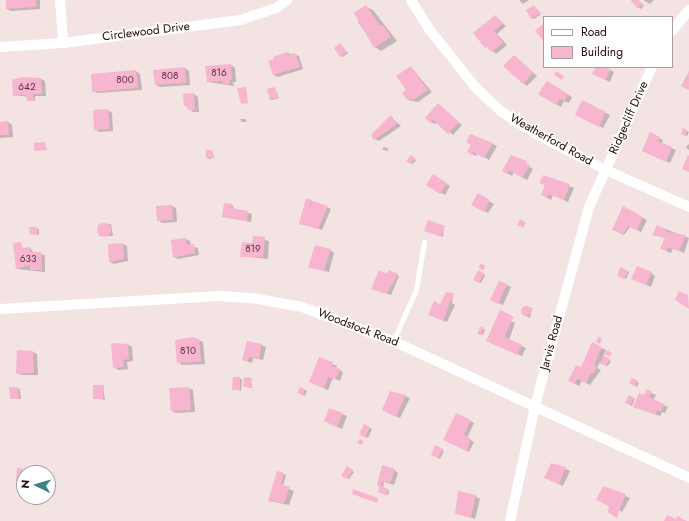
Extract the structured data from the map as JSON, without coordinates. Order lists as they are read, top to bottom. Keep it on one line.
{"streets":{"street":["Circlewood Drive","Ridgecliff Drive","Weatherford Road","Woodstock Road","Jarvis Road"]},"crossings":[["Ridgecliff Drive","Weatherford Road"],["Ridgecliff Drive","Jarvis Road"],["Weatherford Road","Jarvis Road"],["Woodstock Road","Jarvis Road"]],"house_numbers":["816","808","800","642","819","633","810"],"legend":["Road","Building"],"north":"left"}
